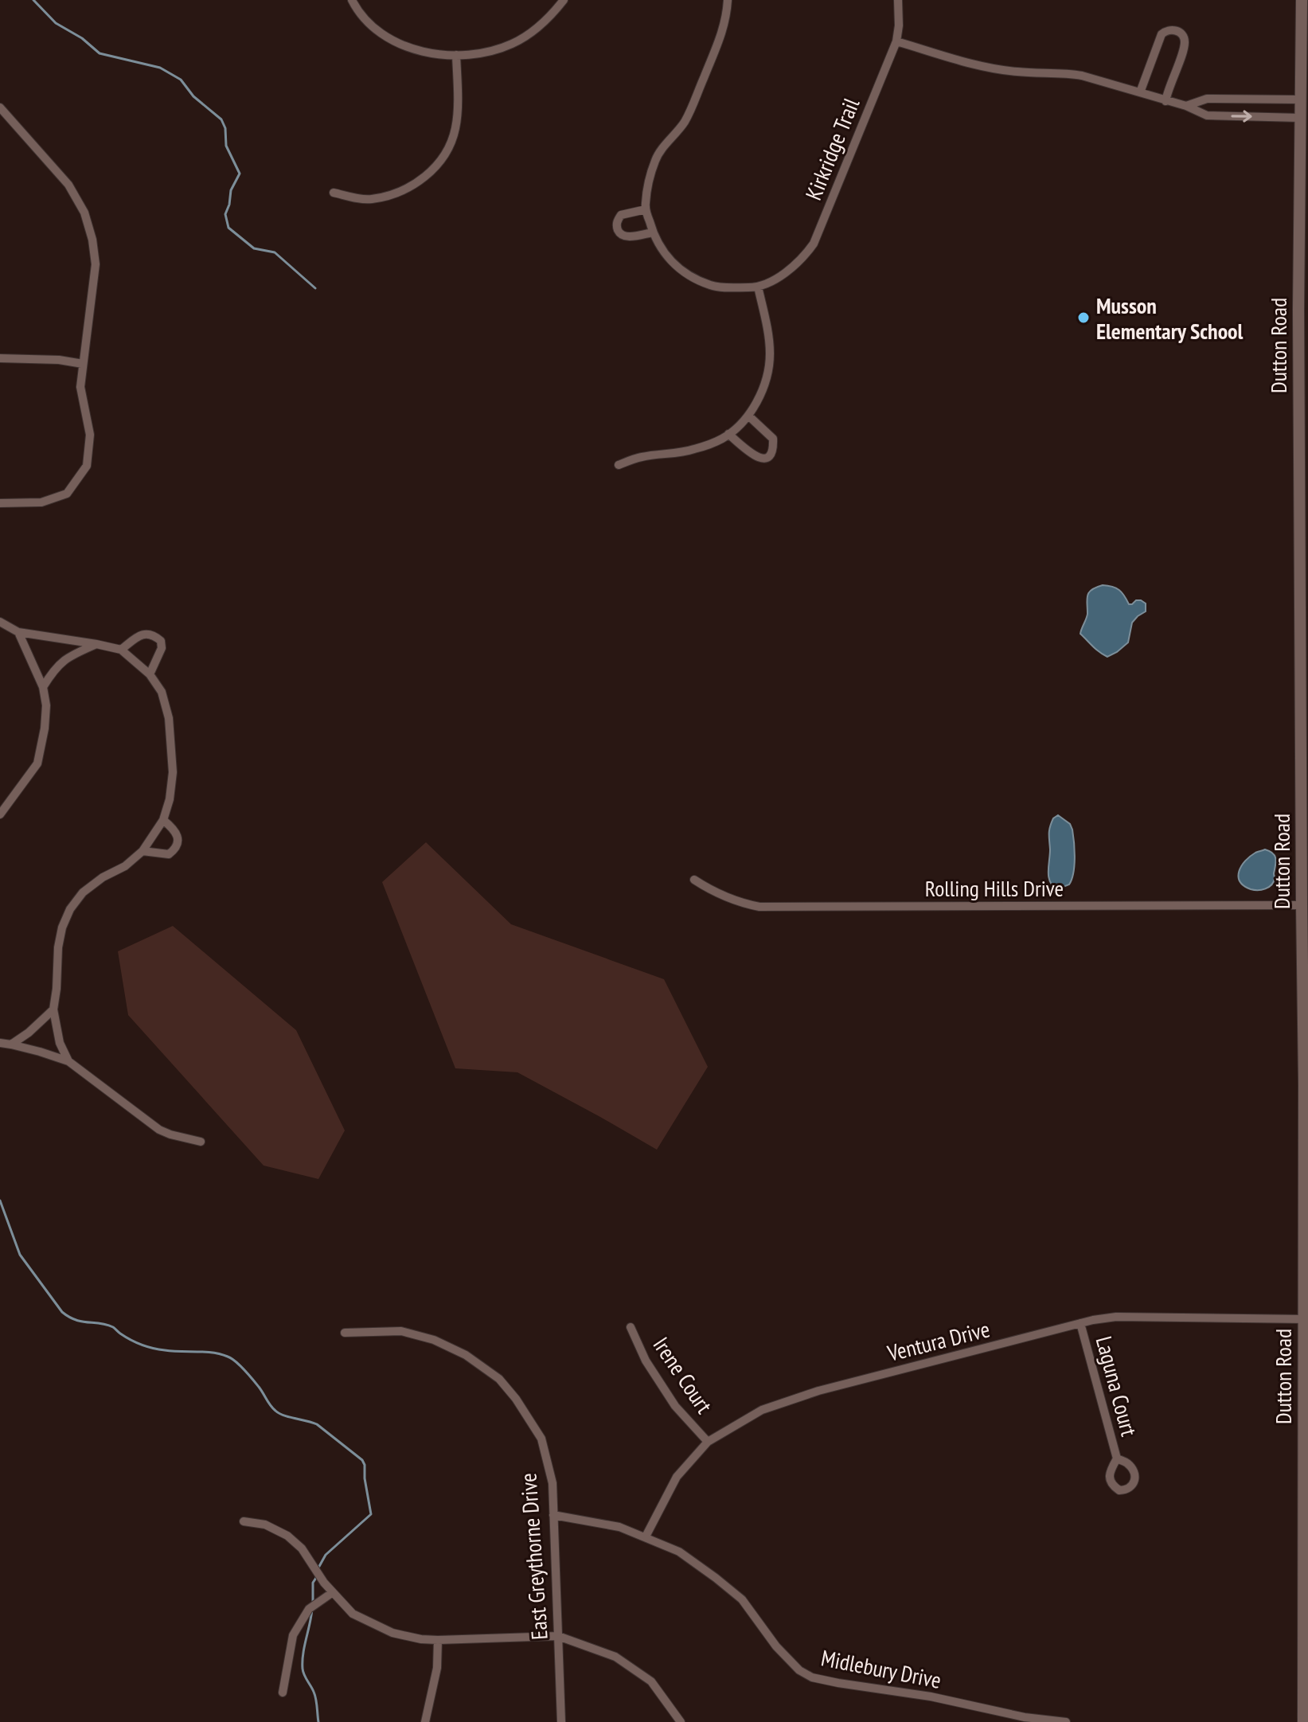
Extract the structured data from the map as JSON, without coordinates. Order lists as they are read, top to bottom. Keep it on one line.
{"streets":{"street":["Kirkridge Trail","Dutton Road","Rolling Hills Drive","Ventura Drive","Irene Court","Laguna Court","East Greythorne Drive","Midlebury Drive"]},"crossings":[["Dutton Road","Rolling Hills Drive"],["Dutton Road","Ventura Drive"],["Ventura Drive","Irene Court"],["Ventura Drive","Laguna Court"],["Ventura Drive","Midlebury Drive"],["East Greythorne Drive","Midlebury Drive"]],"places":["Musson Elementary School"]}
